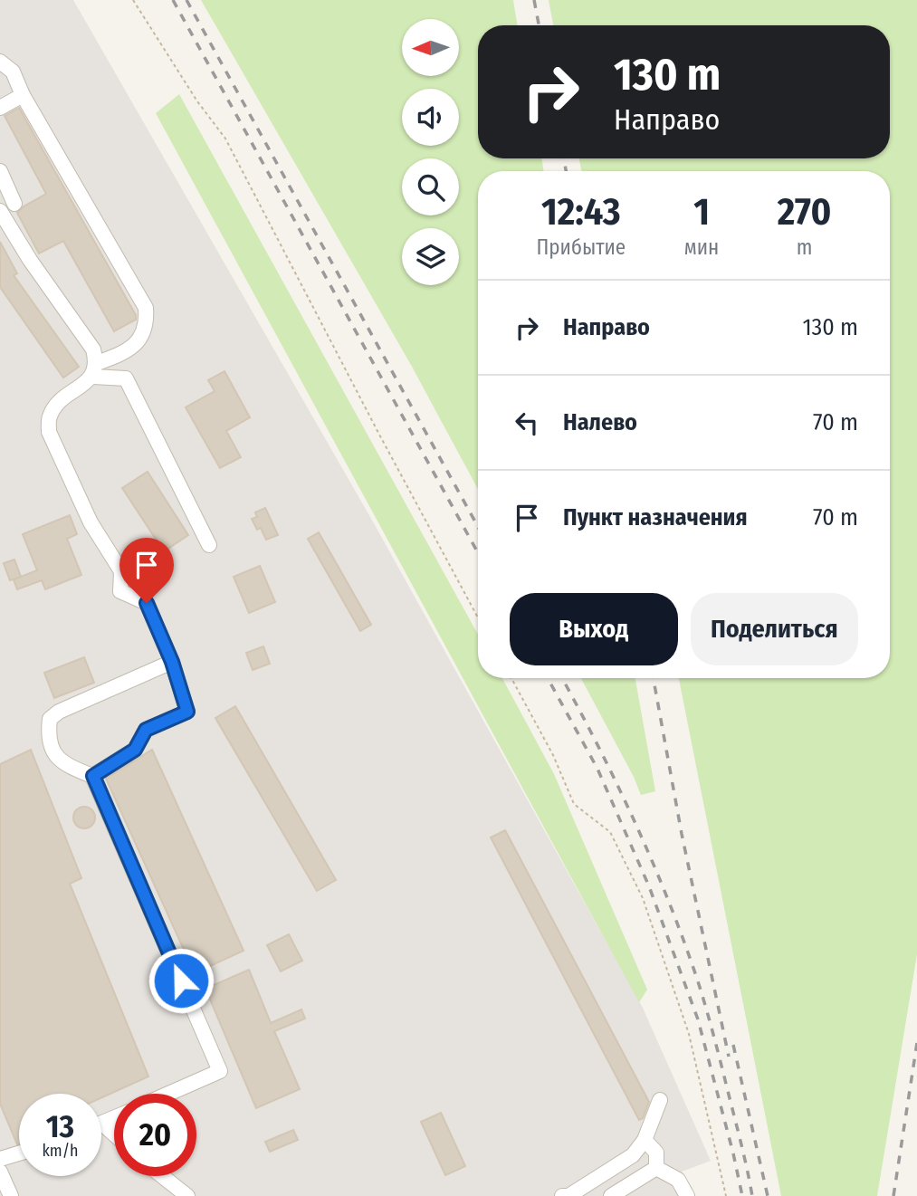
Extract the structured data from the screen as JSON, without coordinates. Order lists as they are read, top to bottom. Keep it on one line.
{"north":"left","page":{"turn":["130 m","Направо"],"eta":["12:43","Прибытие","1","мин","270","m"],"list":[{"name":"Направо","value":"130 m"},{"name":"Налево","value":"70 m"},{"name":"Пункт назначения","value":"70 m"}],"buttons":["Выход","Поделиться"],"speed":"13 km/h","limit":"20"}}
